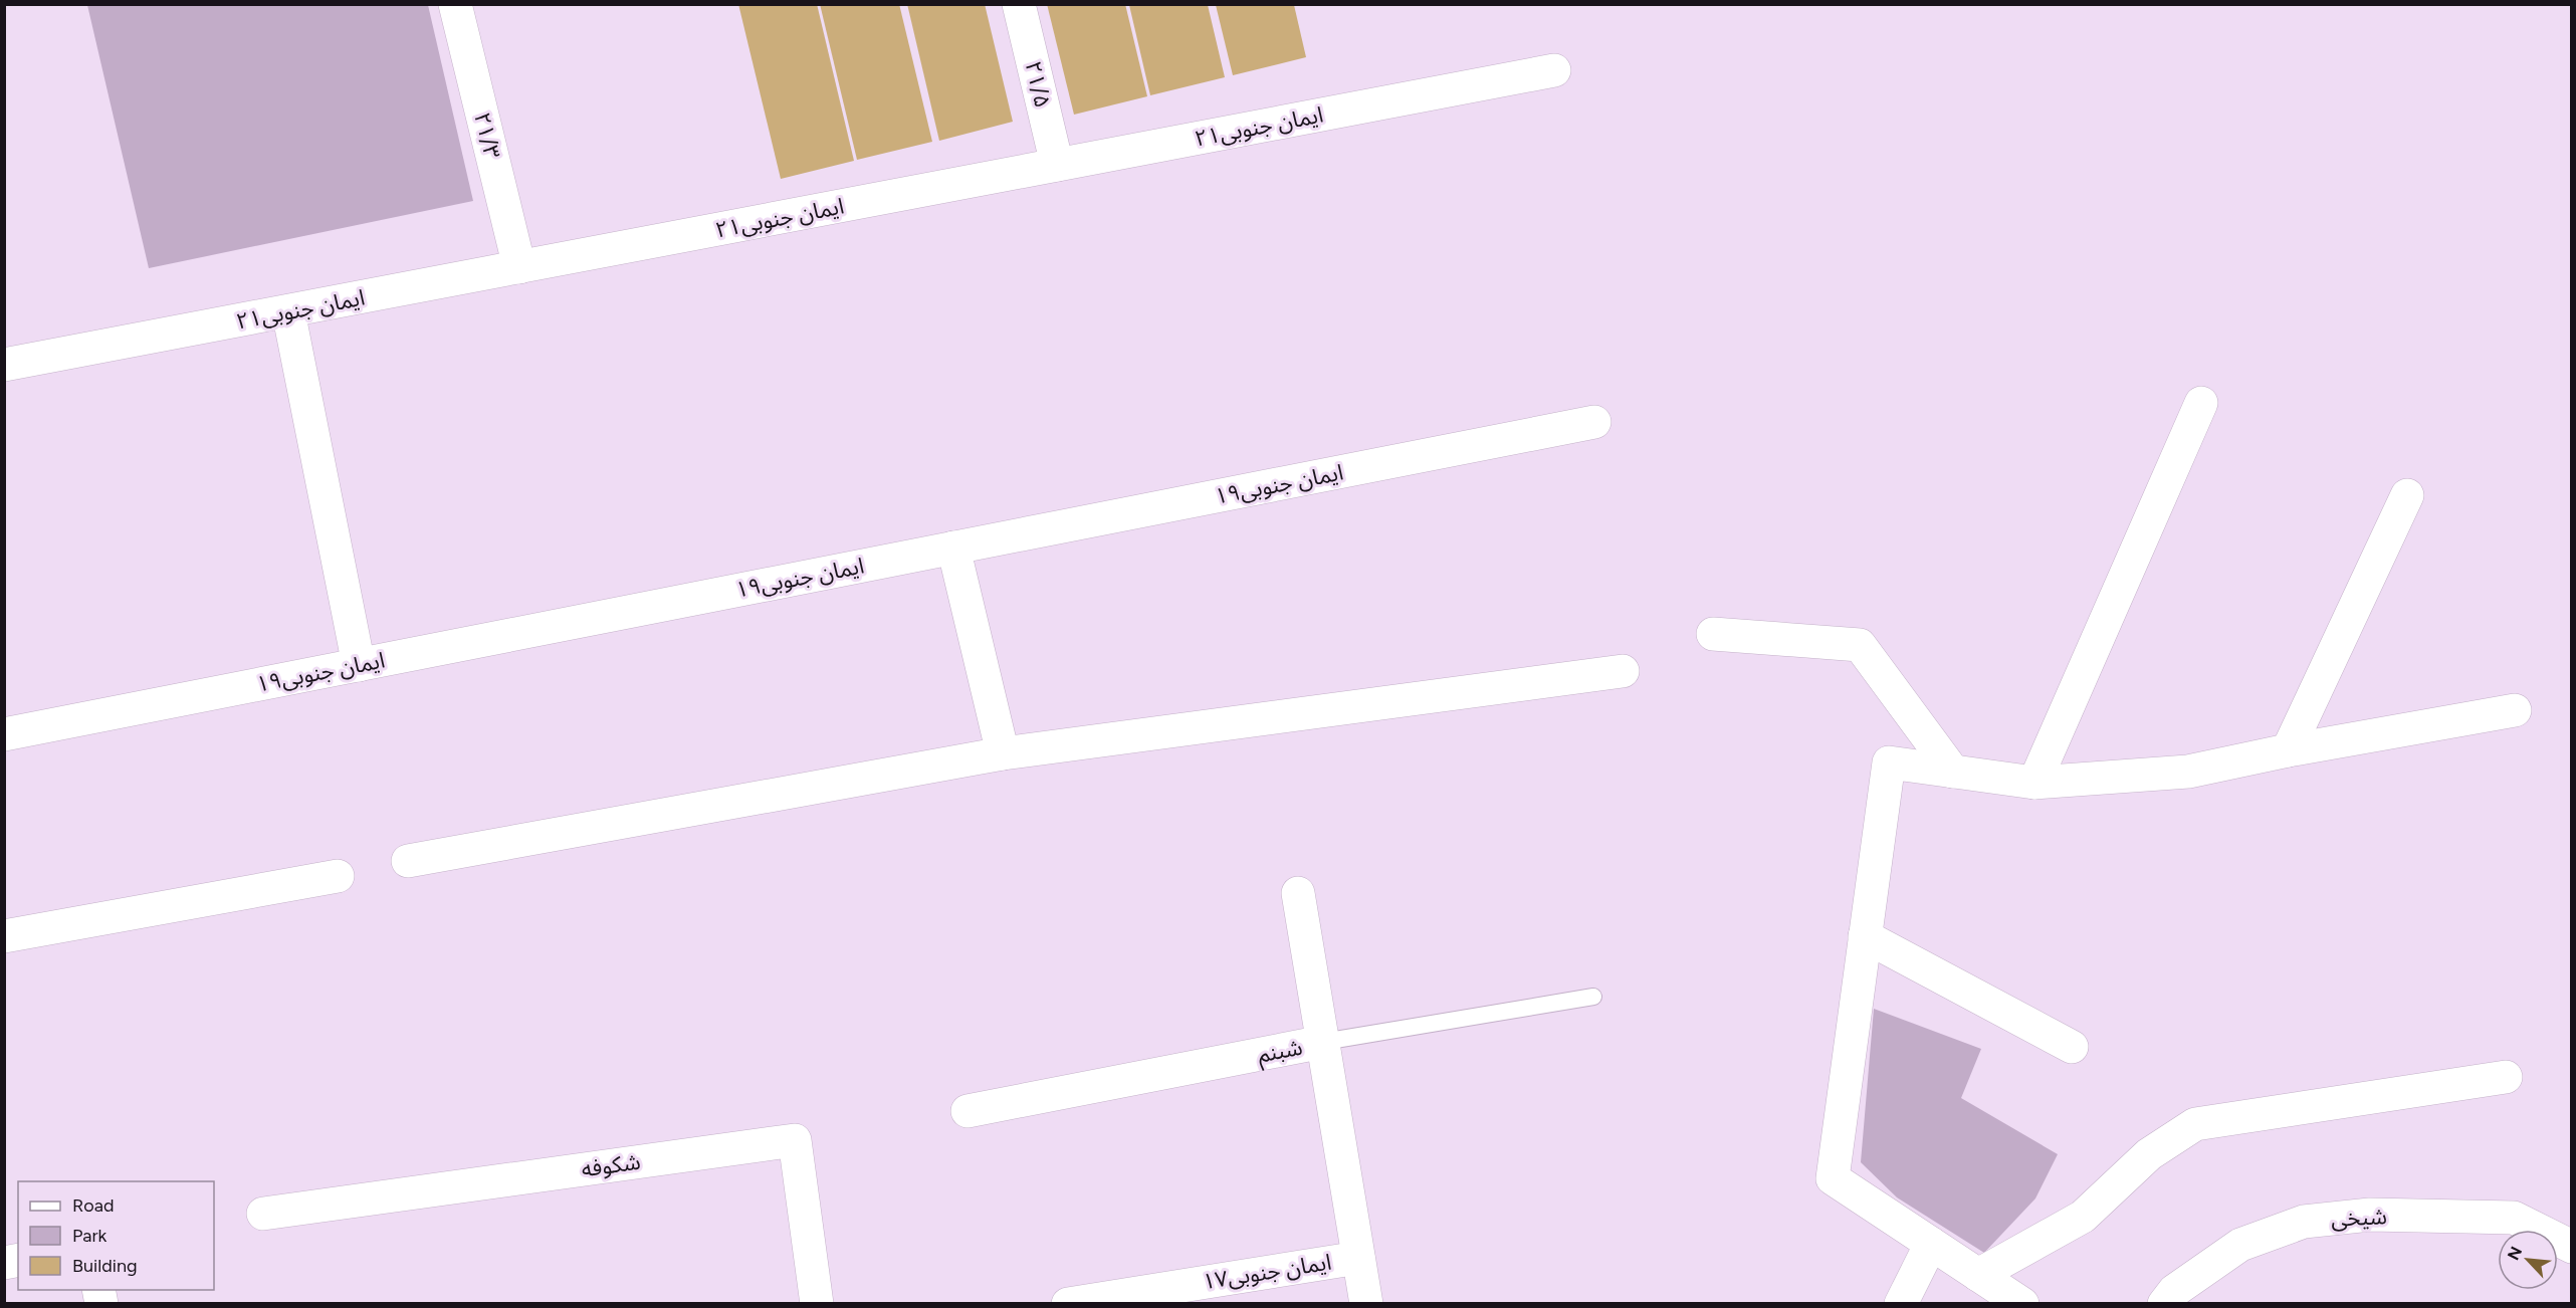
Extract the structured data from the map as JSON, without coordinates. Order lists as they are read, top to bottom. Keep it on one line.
{"streets":{"street":["۲۱/۵","ایمان جنوبی۲۱","۲۱/۳","ایمان جنوبی۱۹","شبنم","شکوفه","شیخی","ایمان جنوبی۱۷"]},"crossings":[["۲۱/۵","ایمان جنوبی۲۱"],["ایمان جنوبی۲۱","۲۱/۳"]],"legend":["Road","Park","Building"],"north":"top left"}
